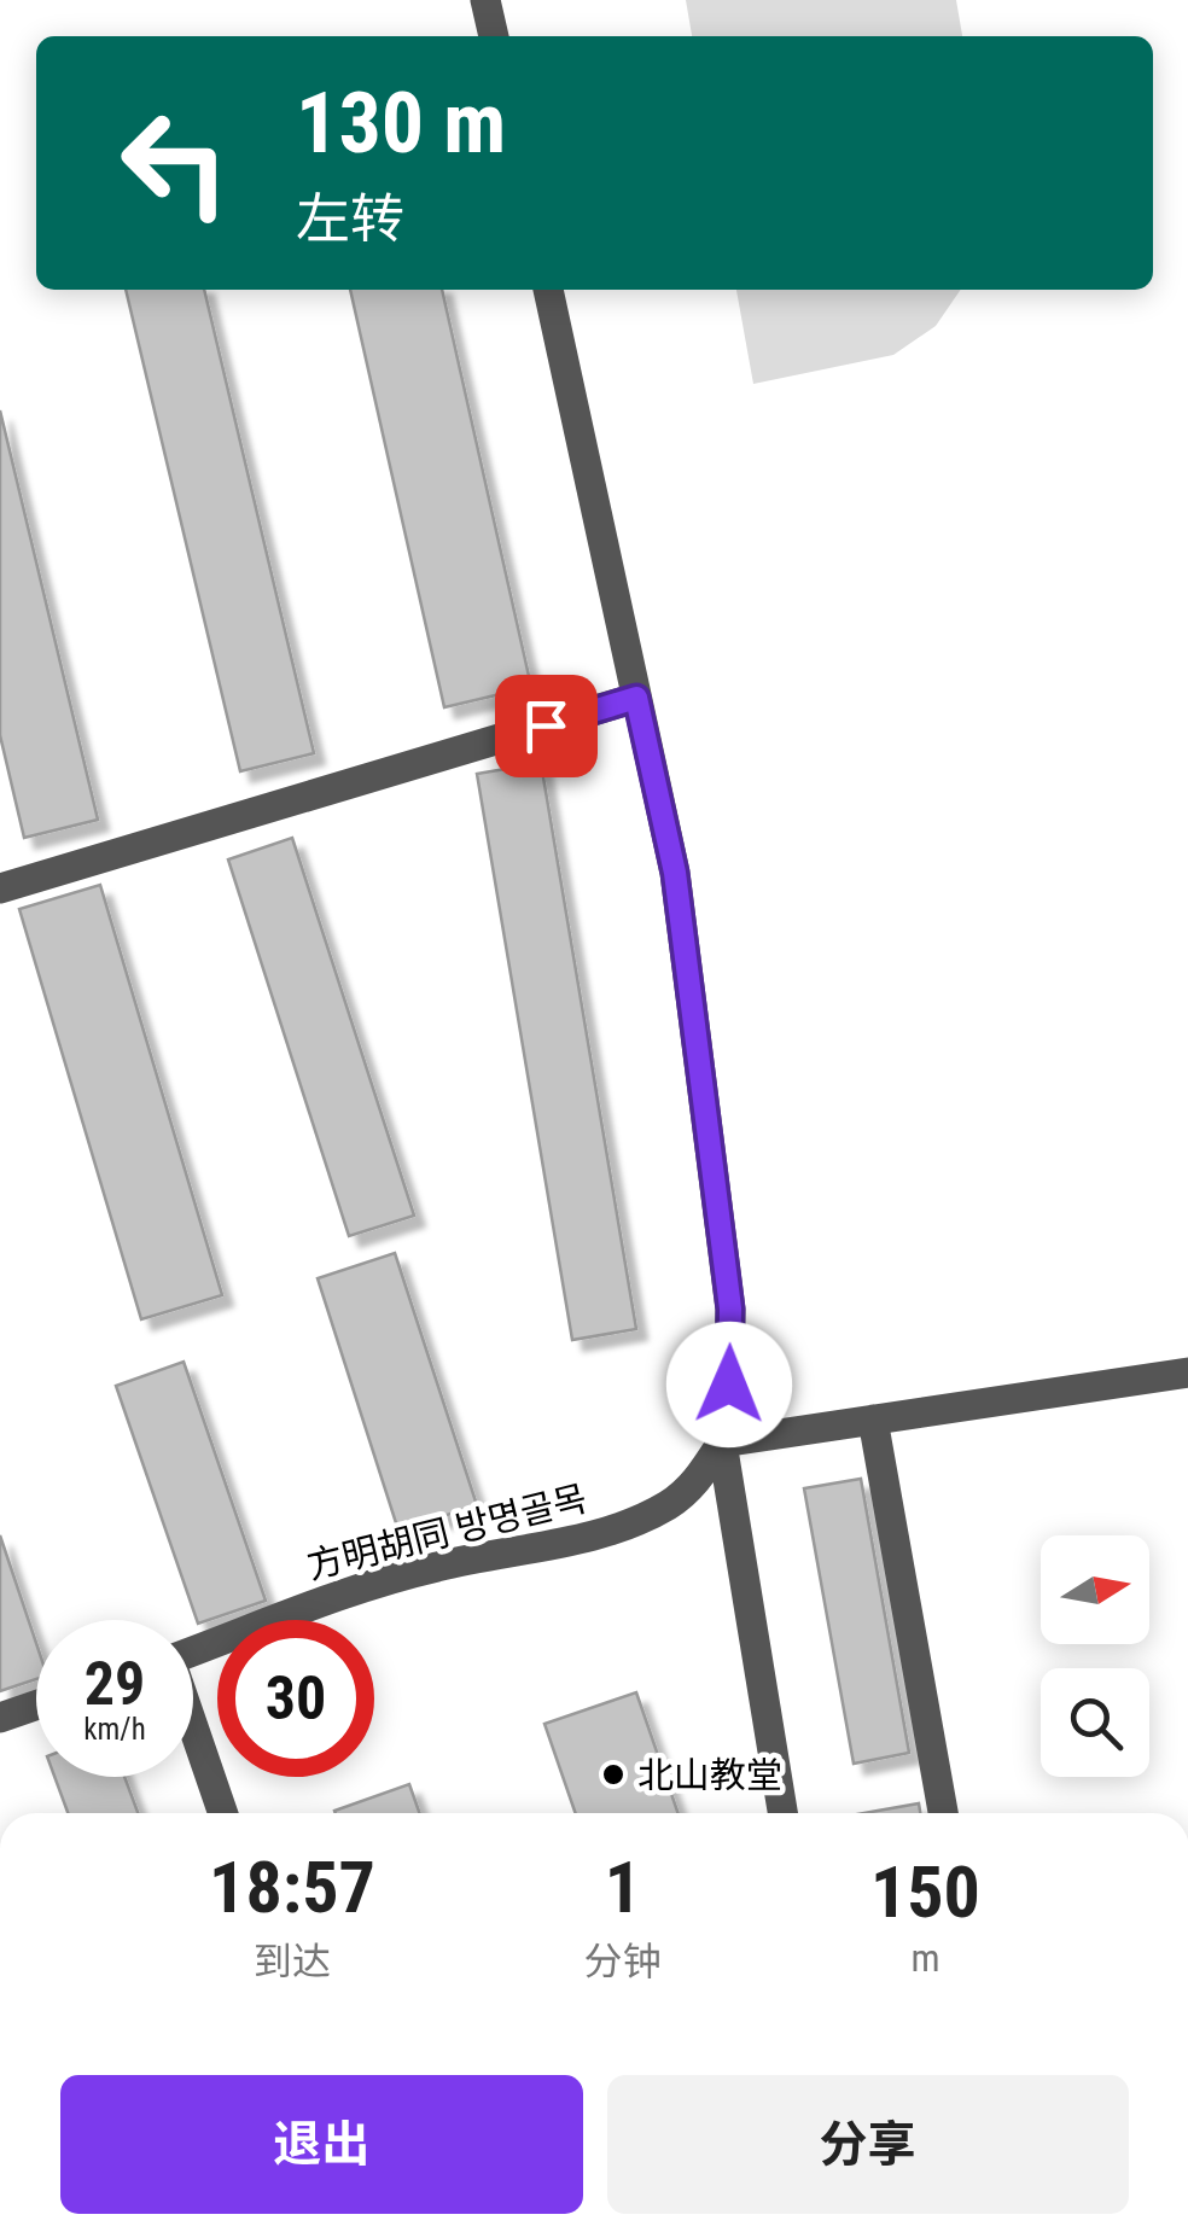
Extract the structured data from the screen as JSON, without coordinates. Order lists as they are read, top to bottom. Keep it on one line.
{"streets":{"street":["方明胡同 방명골목"]},"places":["北山教堂"],"north":"right","page":{"turn":["130 m","左转"],"speed":"29 km/h","limit":"30","eta":["18:57","到达","1","分钟","150","m"],"buttons":["退出","分享"]}}
